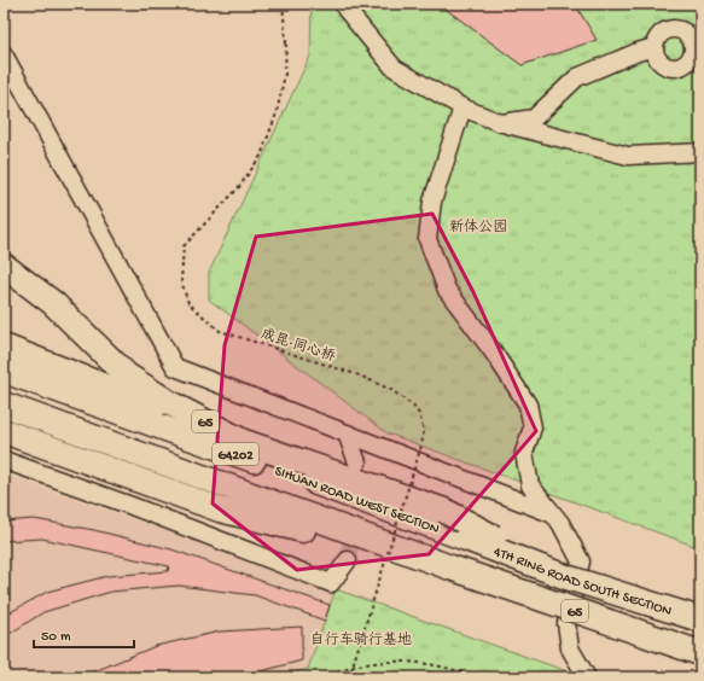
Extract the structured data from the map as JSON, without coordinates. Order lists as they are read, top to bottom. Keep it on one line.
{"streets":{"highway":["G5","G4202","SIHUAN ROAD WEST SECTION","4TH RING ROAD SOUTH SECTION"],"path":["成昆·同心桥"]},"crossings":[["G5","G4202"],["G5","4TH RING ROAD SOUTH SECTION"],["SIHUAN ROAD WEST SECTION","4TH RING ROAD SOUTH SECTION"]],"parks":["新体公园","自行车骑行基地"],"scale_bar":"50 m"}
